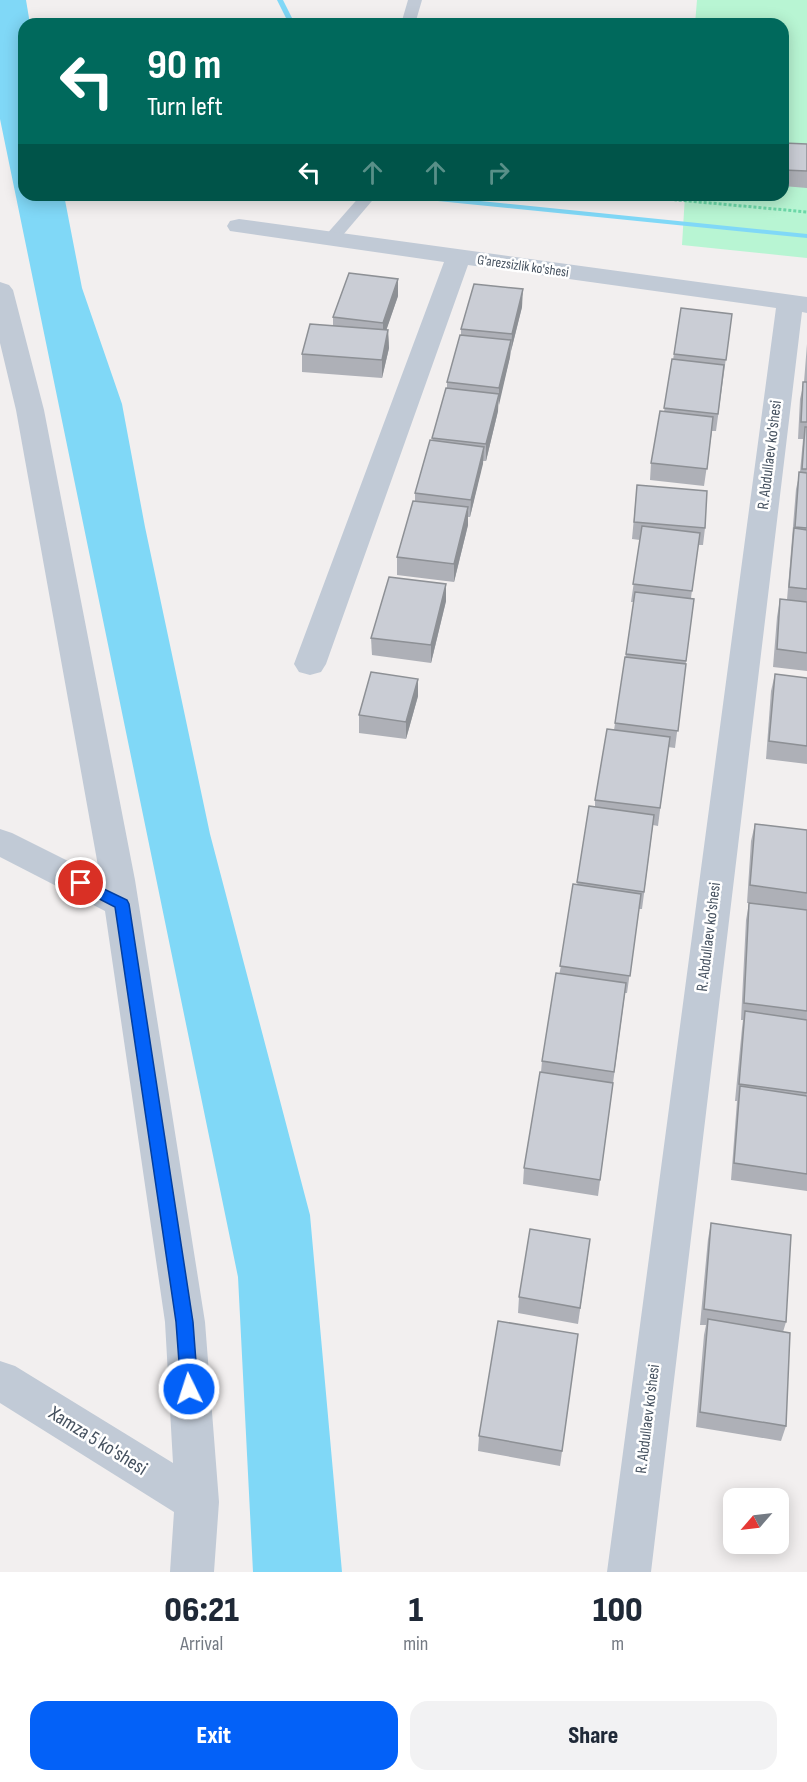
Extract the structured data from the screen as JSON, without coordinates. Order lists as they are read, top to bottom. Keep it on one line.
{"streets":{"street":["G'arezsizlik ko'shesi","R. Abdullaev ko'shesi","Xamza 5 ko'shesi"]},"crossings":[["G'arezsizlik ko'shesi","R. Abdullaev ko'shesi"]],"north":"bottom left","page":{"turn":["90 m","Turn left"],"eta":["06:21","Arrival","1","min","100","m"],"buttons":["Exit","Share"]}}
